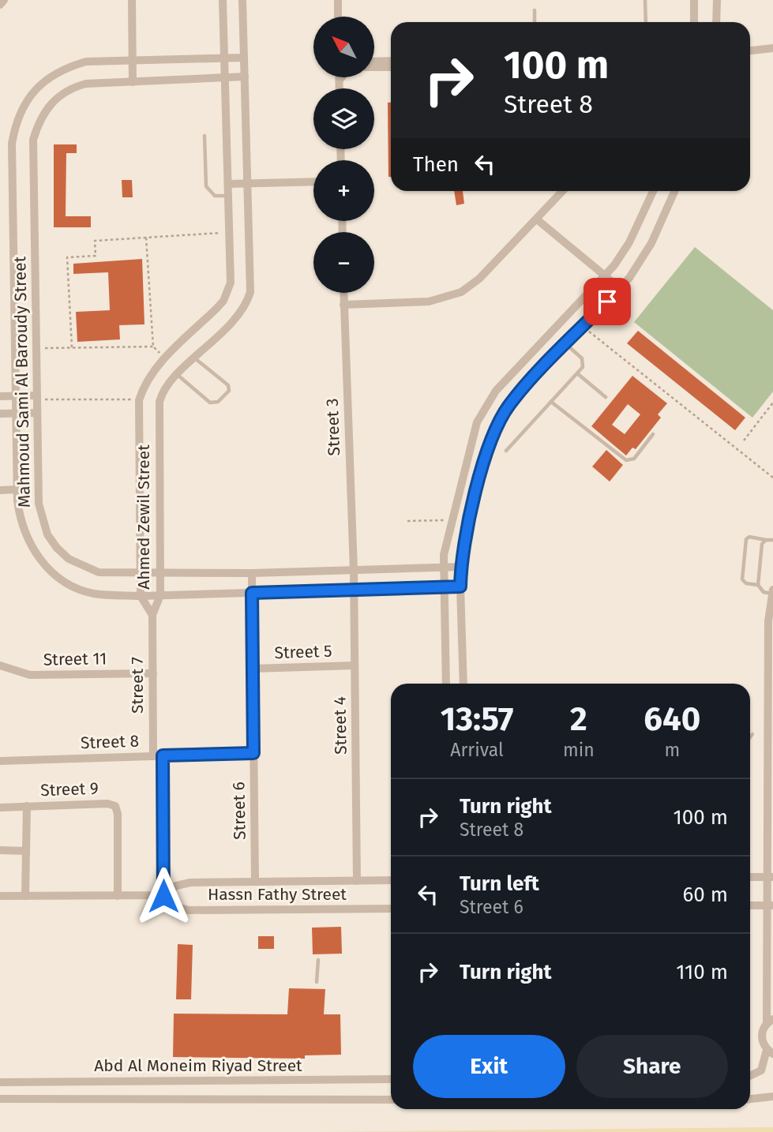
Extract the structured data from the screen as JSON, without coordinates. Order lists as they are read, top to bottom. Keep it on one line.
{"streets":{"street":["Mahmoud Sami Al Baroudy Street","Street 3","Ahmed Zewil Street","Street 5","Street 11","Street 7","Street 4","Street 8","Street 9","Street 6","Hassn Fathy Street","Abd Al Moneim Riyad Street"]},"crossings":[["Mahmoud Sami Al Baroudy Street","Street 3"],["Mahmoud Sami Al Baroudy Street","Ahmed Zewil Street"],["Mahmoud Sami Al Baroudy Street","Street 4"],["Mahmoud Sami Al Baroudy Street","Street 6"],["Street 3","Street 4"],["Ahmed Zewil Street","Street 7"],["Street 5","Street 4"],["Street 5","Street 6"],["Street 11","Street 7"],["Street 7","Street 8"],["Street 4","Hassn Fathy Street"],["Street 8","Street 6"],["Street 9","Hassn Fathy Street"],["Street 6","Hassn Fathy Street"]],"north":"top left","page":{"map_buttons":["+","−"],"turn":["100 m","Street 8"],"then":"Then","eta":["13:57","Arrival","2","min","640","m"],"list":[{"name":"Turn right","note":"Street 8","value":"100 m"},{"name":"Turn left","note":"Street 6","value":"60 m"},{"name":"Turn right","value":"110 m"}],"buttons":["Exit","Share"]}}
